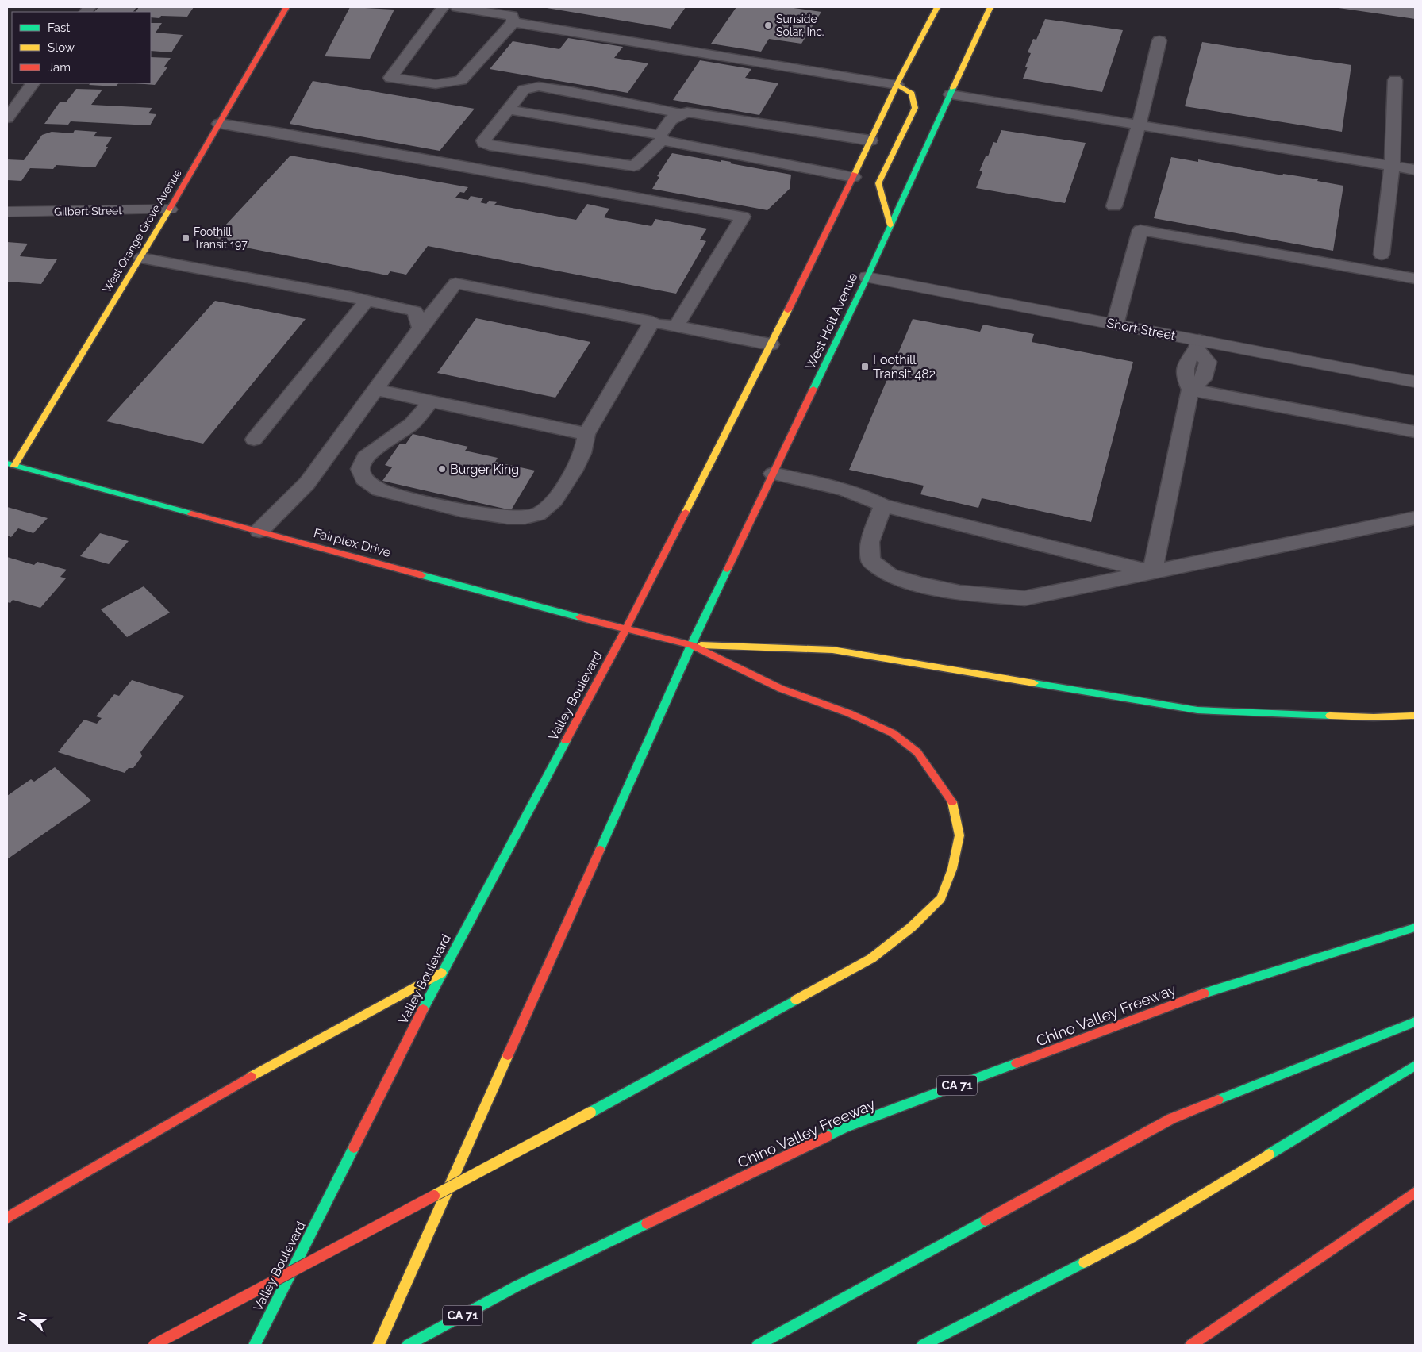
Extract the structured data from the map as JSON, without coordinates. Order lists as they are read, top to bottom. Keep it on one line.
{"streets":{"main road":["West Orange Grove Avenue","West Holt Avenue","Fairplex Drive","Valley Boulevard","Chino Valley Freeway","CA 71"],"street":["Gilbert Street","Short Street"]},"crossings":[["Gilbert Street","West Orange Grove Avenue"],["West Orange Grove Avenue","Fairplex Drive"],["West Holt Avenue","Short Street"],["West Holt Avenue","Fairplex Drive"],["Fairplex Drive","Valley Boulevard"]],"places":{"other":["Sunside Solar, Inc.","Burger King"],"transit":["Foothill Transit 197","Foothill Transit 482"]},"legend":["Fast","Slow","Jam"],"north":"left"}
